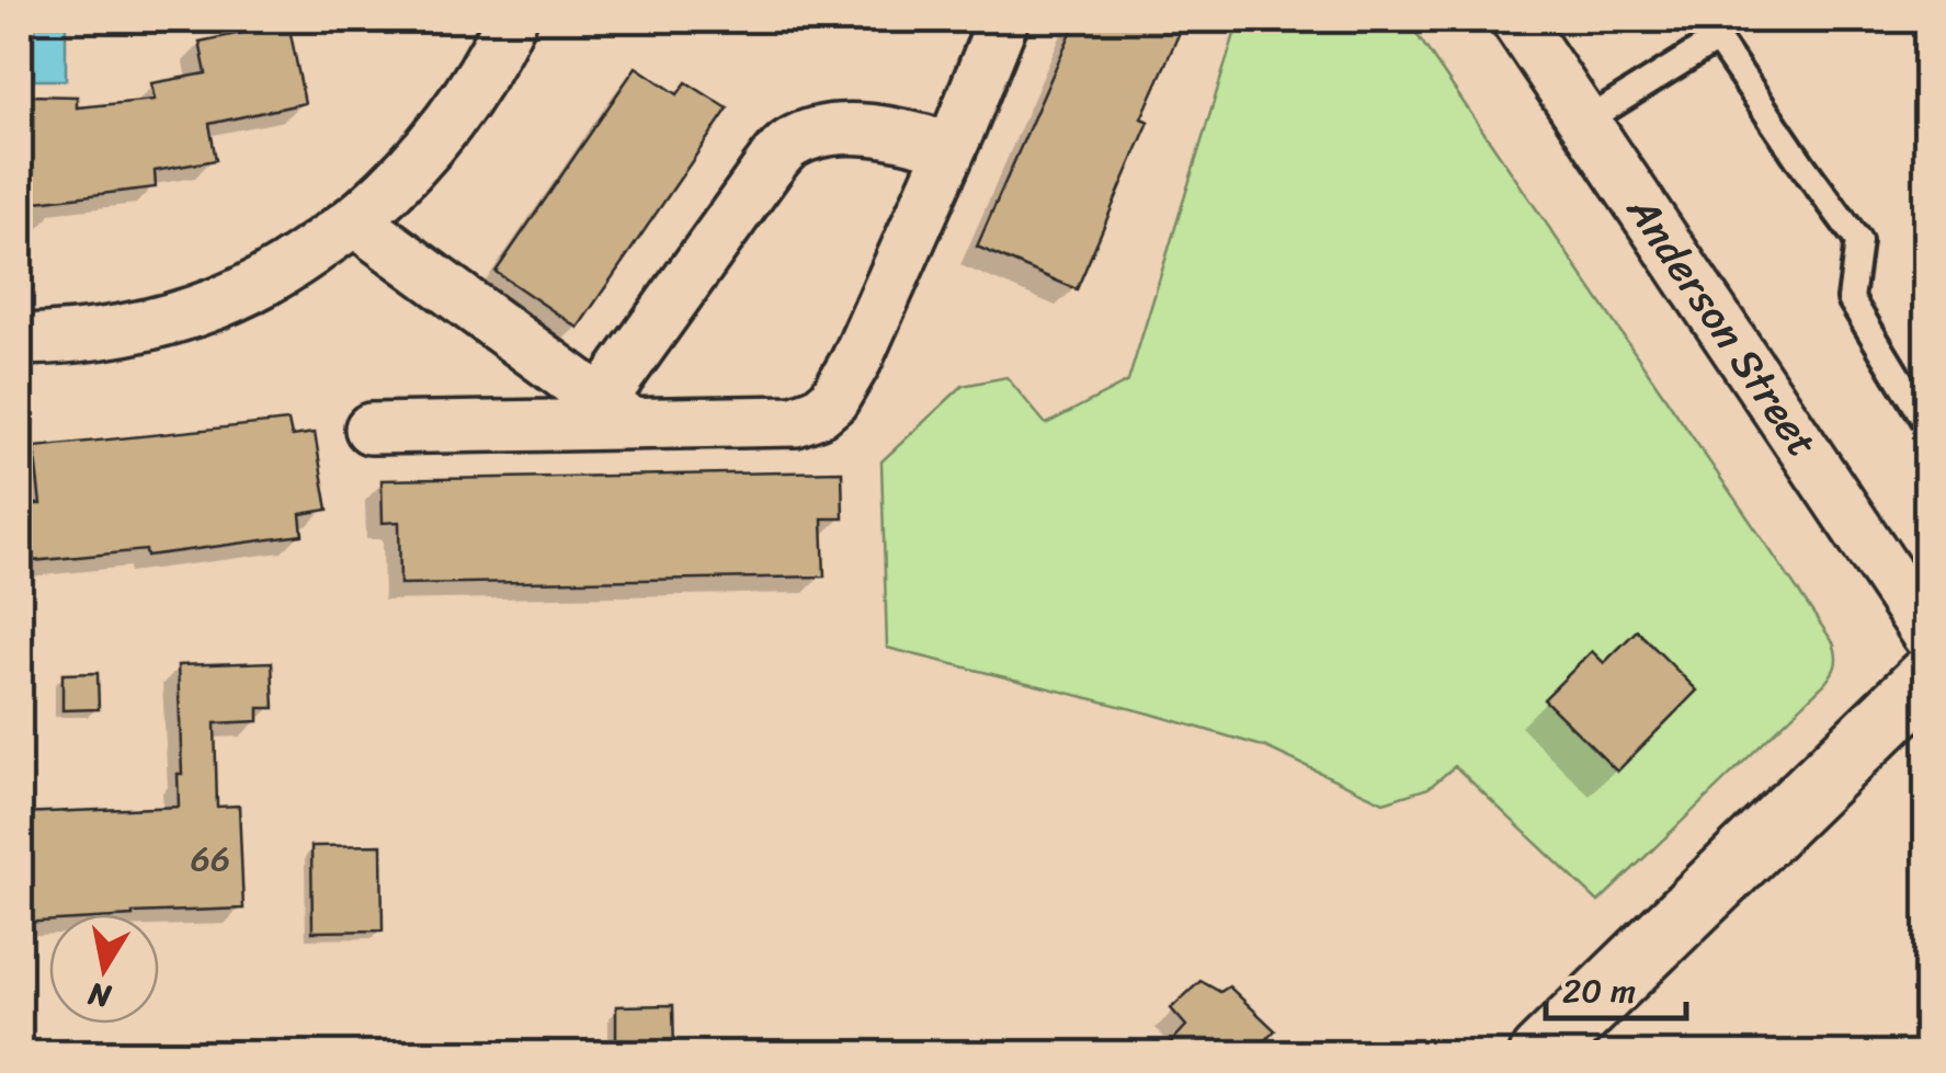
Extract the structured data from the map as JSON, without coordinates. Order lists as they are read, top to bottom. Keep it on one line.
{"streets":{"street":["Anderson Street"]},"house_numbers":["66"],"scale_bar":"20 m","north":"bottom"}
